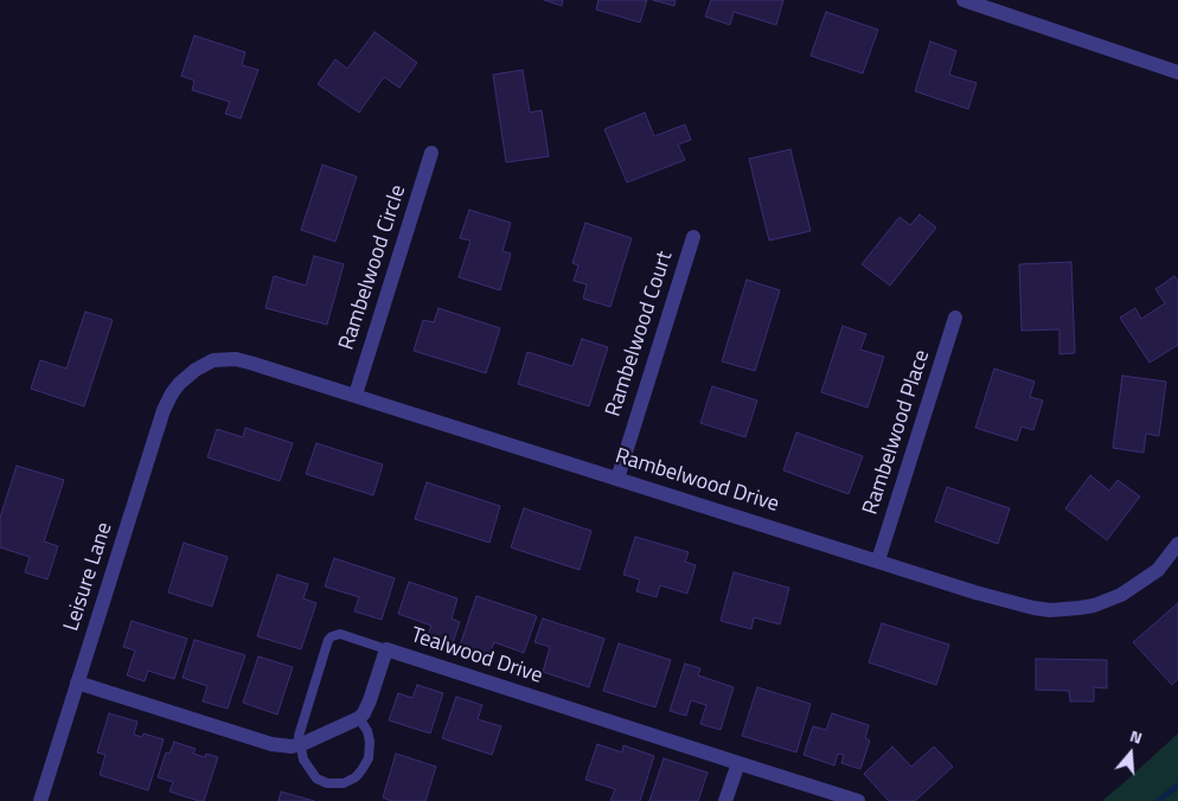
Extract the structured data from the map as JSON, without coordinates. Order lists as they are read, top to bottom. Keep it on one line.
{"streets":{"street":["Rambelwood Circle","Rambelwood Court","Rambelwood Place","Rambelwood Drive","Leisure Lane","Tealwood Drive"]},"crossings":[["Rambelwood Circle","Rambelwood Drive"],["Rambelwood Court","Rambelwood Drive"],["Rambelwood Place","Rambelwood Drive"],["Rambelwood Drive","Leisure Lane"]],"north":"top"}
